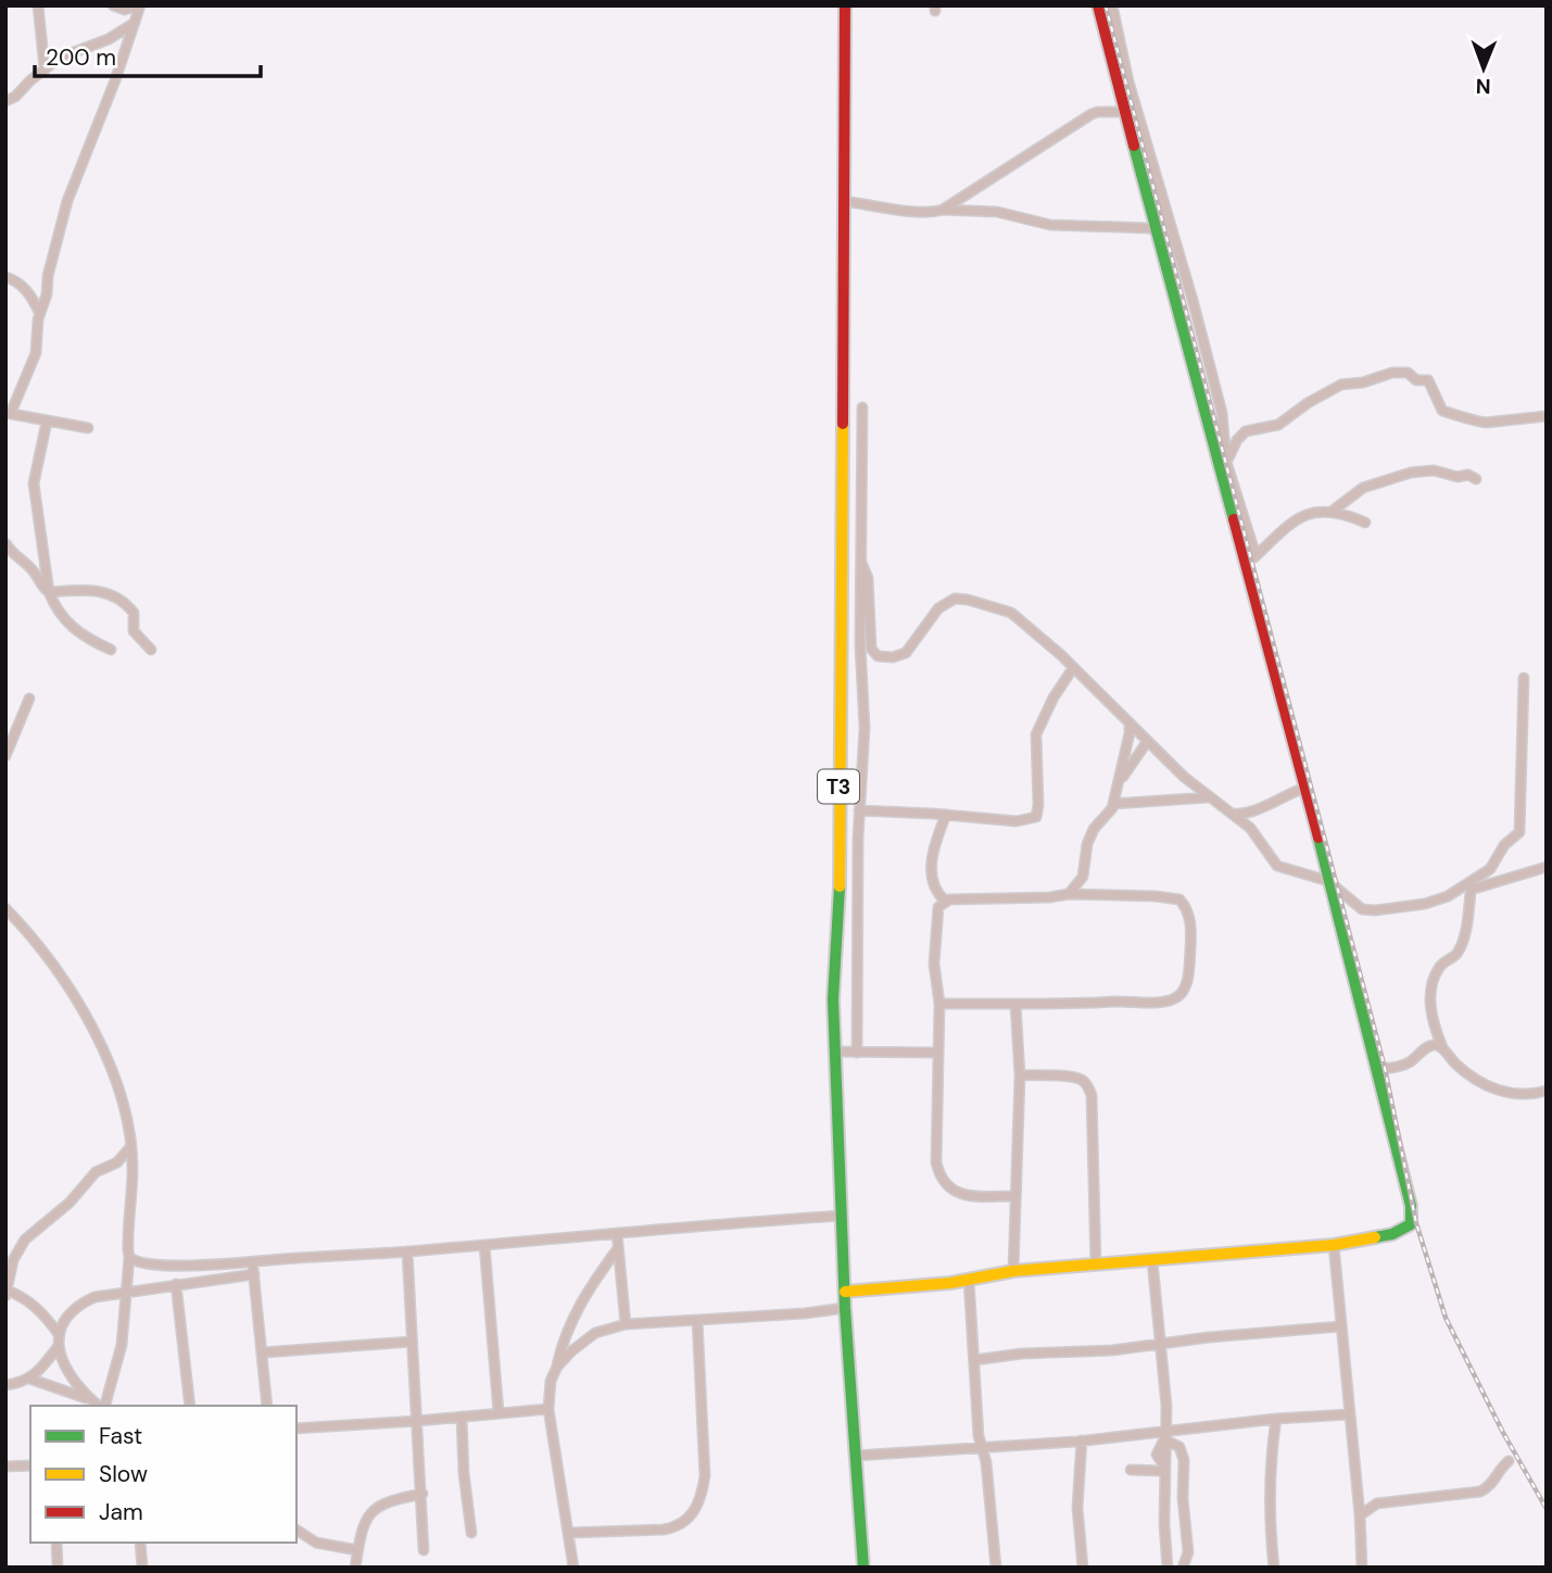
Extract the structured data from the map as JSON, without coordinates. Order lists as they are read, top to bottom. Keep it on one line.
{"streets":{"main road":["T3"]},"legend":["Fast","Slow","Jam"],"scale_bar":"200 m","north":"bottom"}
